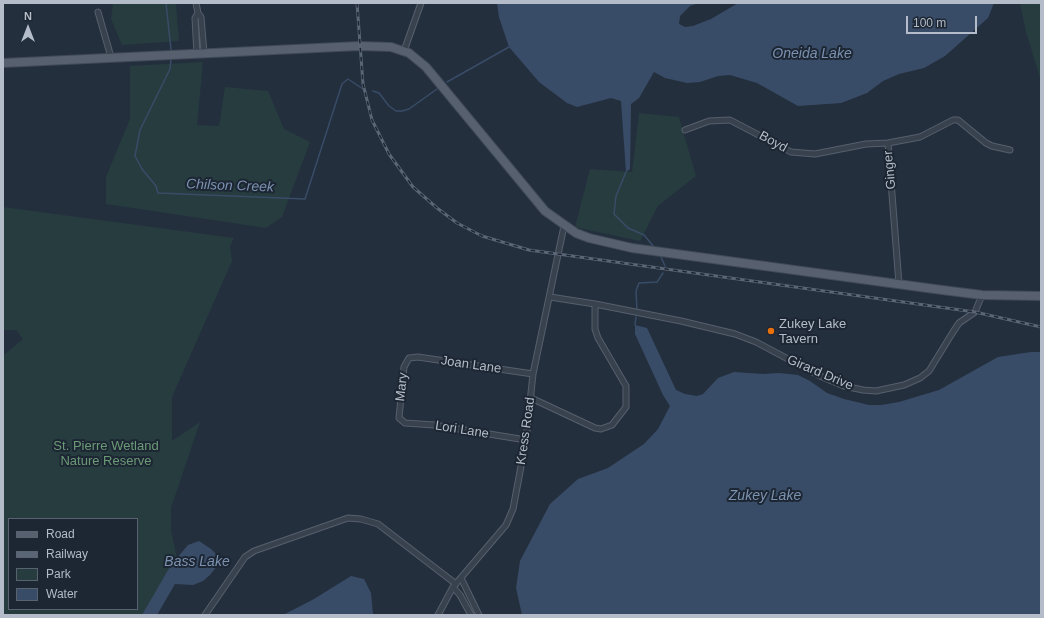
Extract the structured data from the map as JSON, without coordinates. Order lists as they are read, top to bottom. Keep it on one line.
{"streets":{"street":["Boyd","Ginger","Joan Lane","Girard Drive","Mary","Lori Lane","Kress Road"]},"crossings":[["Boyd","Ginger"],["Joan Lane","Mary"],["Joan Lane","Kress Road"],["Girard Drive","Kress Road"],["Mary","Lori Lane"],["Lori Lane","Kress Road"]],"water":["Oneida Lake","Chilson Creek","Zukey Lake","Bass Lake"],"parks":["St. Pierre Wetland Nature Reserve"],"places":["Zukey Lake Tavern"],"legend":["Road","Railway","Park","Water"],"scale_bar":"100 m","north":"top"}
